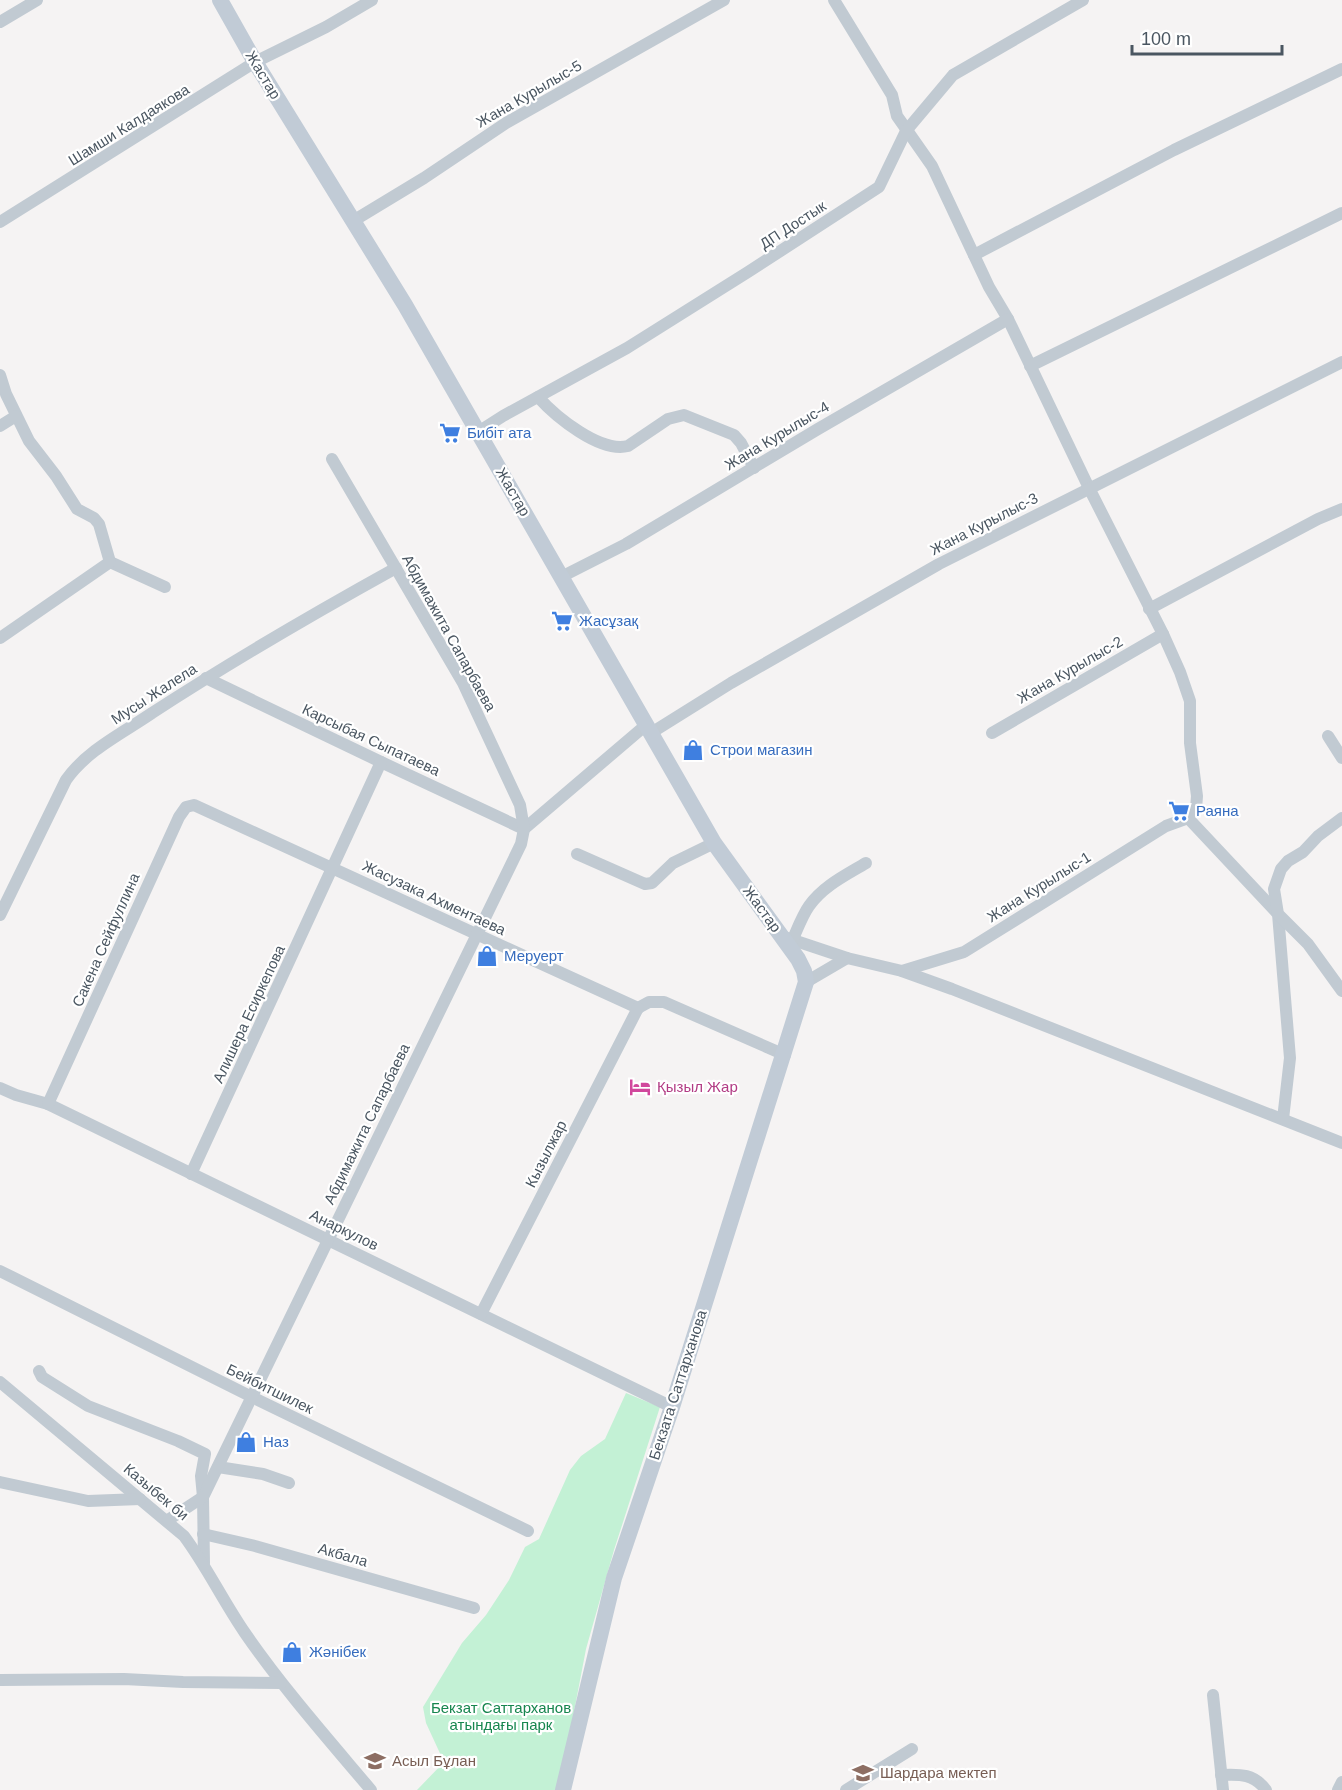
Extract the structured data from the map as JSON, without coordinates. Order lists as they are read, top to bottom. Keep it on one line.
{"streets":{"street":["Жастар","Жана Курылыс-5","Шамши Калдаякова","ДП Достык","Жана Курылыс-4","Жана Курылыс-3","Абдимажита Сапарбаева","Жана Курылыс-2","Мусы Жалела","Карсыбая Сыпатаева","Жана Курылыс-1","Жасузака Ахментаева","Сакена Сейфуллина","Алишера Есиркепова","Кызылжар","Анаркулов","Бекзата Саттарханова","Бейбитшилек","Казыбек би","Акбала"]},"crossings":[["Жастар","Жана Курылыс-5"],["Жастар","Шамши Калдаякова"],["Жастар","ДП Достык"],["Жастар","Жана Курылыс-4"],["Жастар","Жана Курылыс-3"],["Жастар","Бекзата Саттарханова"],["Абдимажита Сапарбаева","Мусы Жалела"],["Абдимажита Сапарбаева","Карсыбая Сыпатаева"],["Абдимажита Сапарбаева","Жасузака Ахментаева"],["Абдимажита Сапарбаева","Анаркулов"],["Абдимажита Сапарбаева","Бейбитшилек"],["Мусы Жалела","Карсыбая Сыпатаева"],["Карсыбая Сыпатаева","Алишера Есиркепова"],["Жасузака Ахментаева","Сакена Сейфуллина"],["Жасузака Ахментаева","Алишера Есиркепова"],["Жасузака Ахментаева","Кызылжар"],["Сакена Сейфуллина","Анаркулов"],["Алишера Есиркепова","Анаркулов"],["Кызылжар","Анаркулов"],["Анаркулов","Бекзата Саттарханова"]],"parks":["Бекзат Саттарханов атындағы парк"],"places":{"supermarket":["Бибіт ата","Жасұзақ","Раяна"],"shop":["Строи магазин","Меруерт","Наз","Жәнібек"],"hotel":["Қызыл Жар"],"school or university":["Асыл Бұлан","Шардара мектеп"]},"scale_bar":"100 m"}
